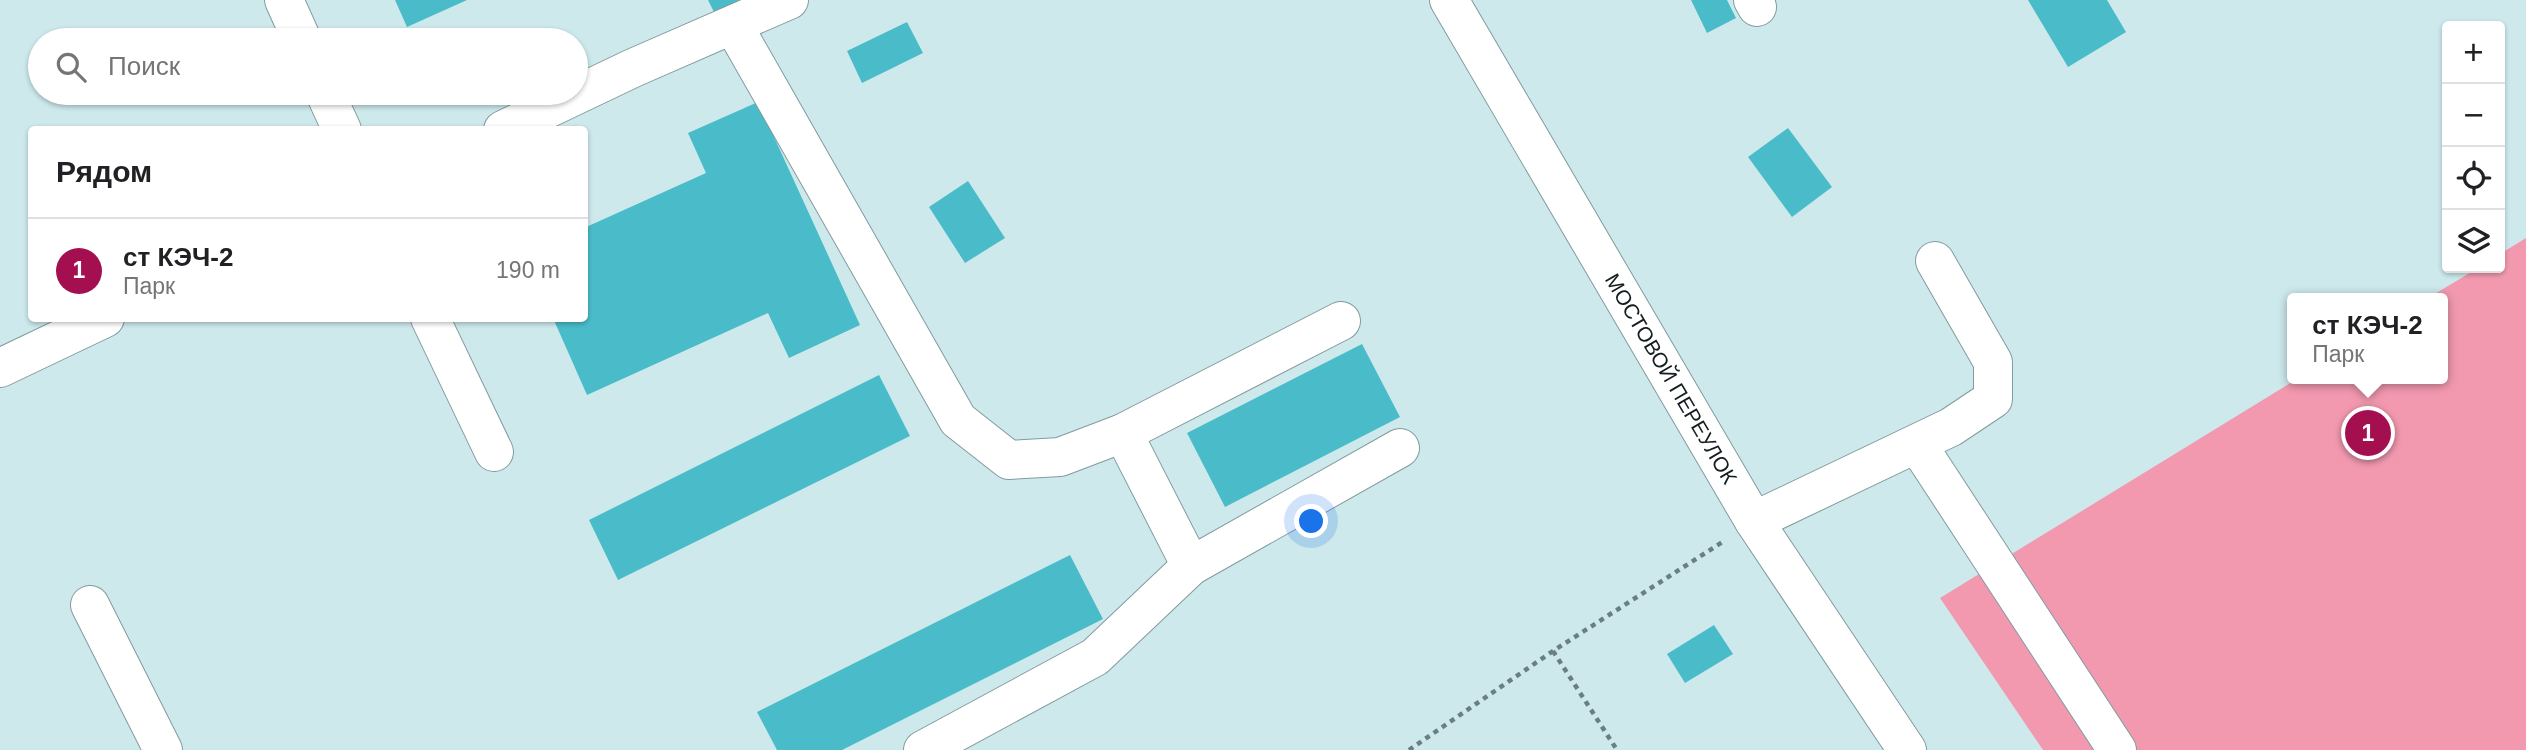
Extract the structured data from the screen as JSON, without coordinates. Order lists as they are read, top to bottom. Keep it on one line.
{"streets":{"street":["МОСТОВОЙ ПЕРЕУЛОК"]},"page":{"map_buttons":["+","−"],"search":"Поиск","heading":"Рядом","list":[{"mark":"1","name":"ст КЭЧ-2","note":"Парк","value":"190 m"}],"popup":["ст КЭЧ-2","Парк"],"pins":"1"}}
